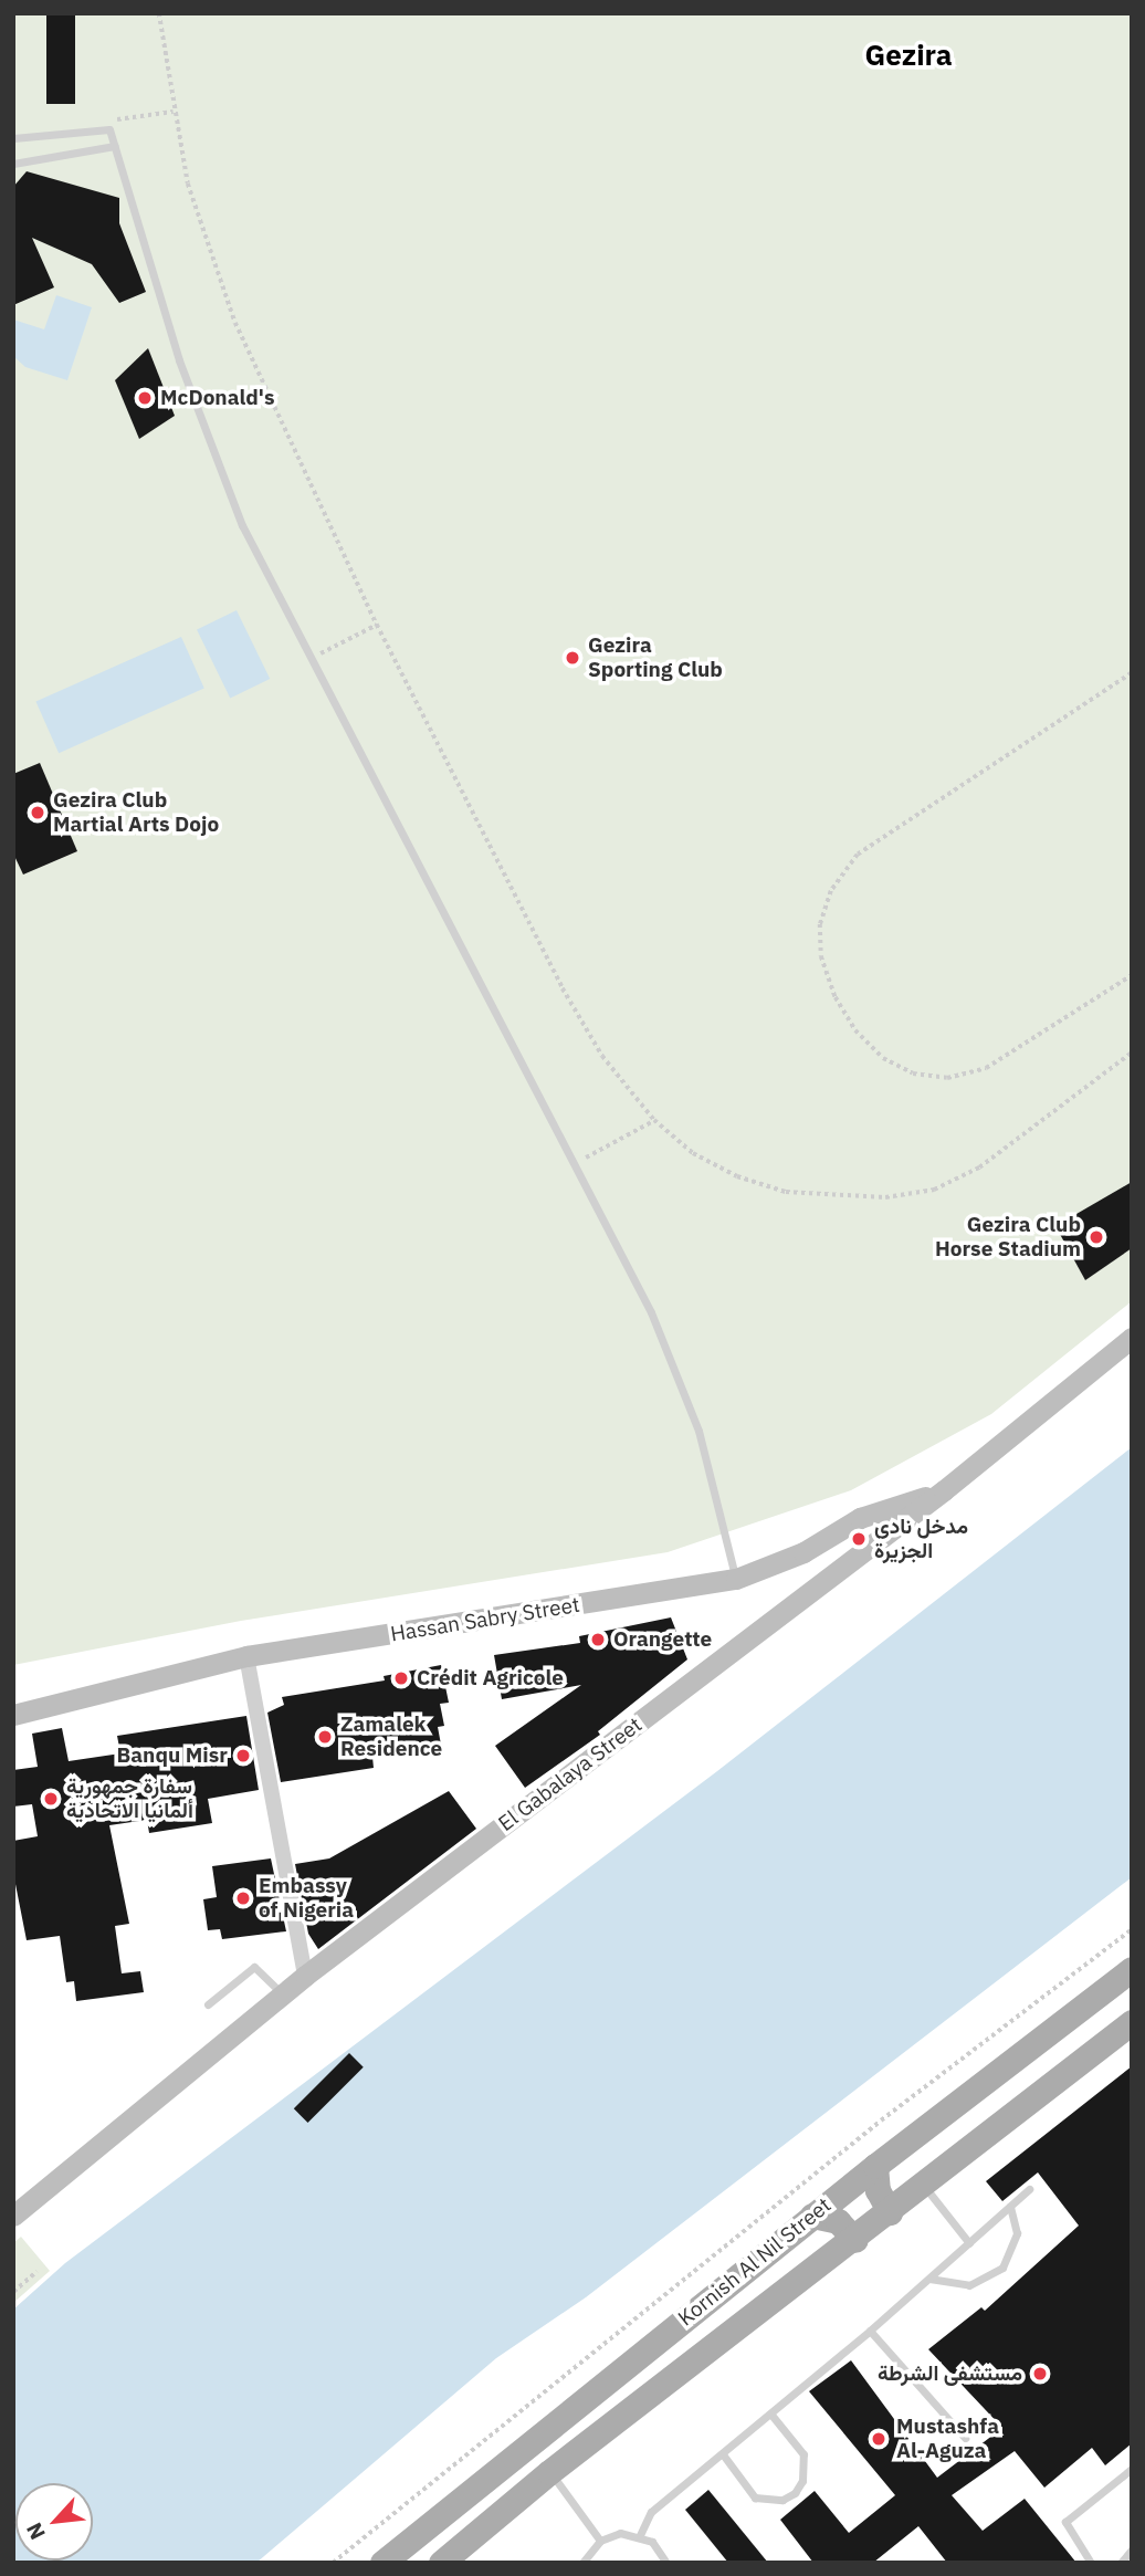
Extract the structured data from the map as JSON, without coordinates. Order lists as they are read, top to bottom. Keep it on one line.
{"streets":{"main road":["Kornish Al Nil Street"],"street":["Hassan Sabry Street","El Gabalaya Street"]},"crossings":[["Hassan Sabry Street","El Gabalaya Street"]],"districts":["Gezira"],"places":["McDonald's","Gezira Sporting Club","Gezira Club Martial Arts Dojo","Gezira Club Horse Stadium","مدخل نادى الجزيرة","Orangette","Crédit Agricole","Zamalek Residence","Banqu Misr","سفارة جمهورية ألمانيا الاتحادية","Embassy of Nigeria","مستشفى الشرطة","Mustashfa Al-Aguza"],"north":"bottom left"}
